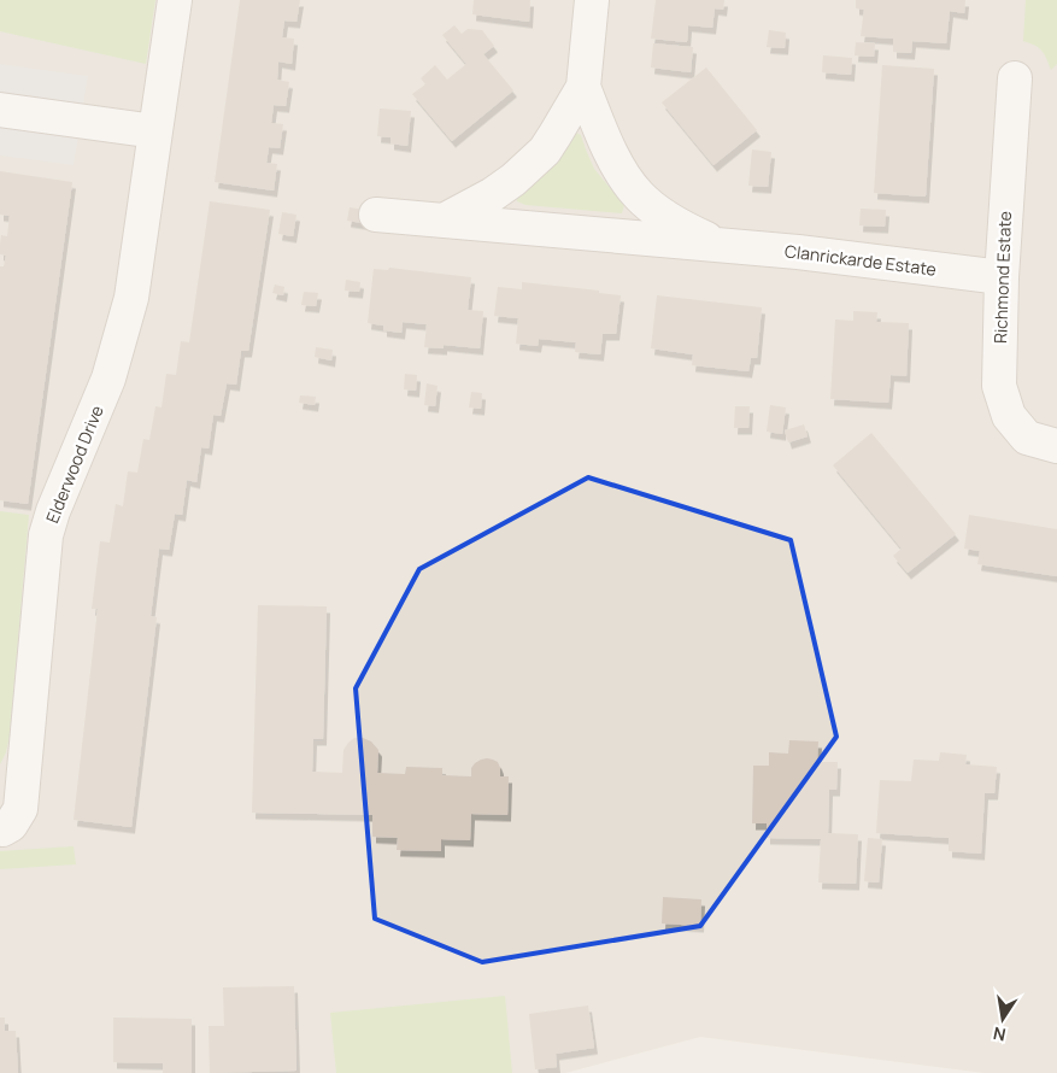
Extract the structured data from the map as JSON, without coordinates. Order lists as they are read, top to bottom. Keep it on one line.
{"streets":{"street":["Clanrickarde Estate","Richmond Estate","Elderwood Drive"]},"crossings":[["Clanrickarde Estate","Richmond Estate"]],"north":"bottom"}
